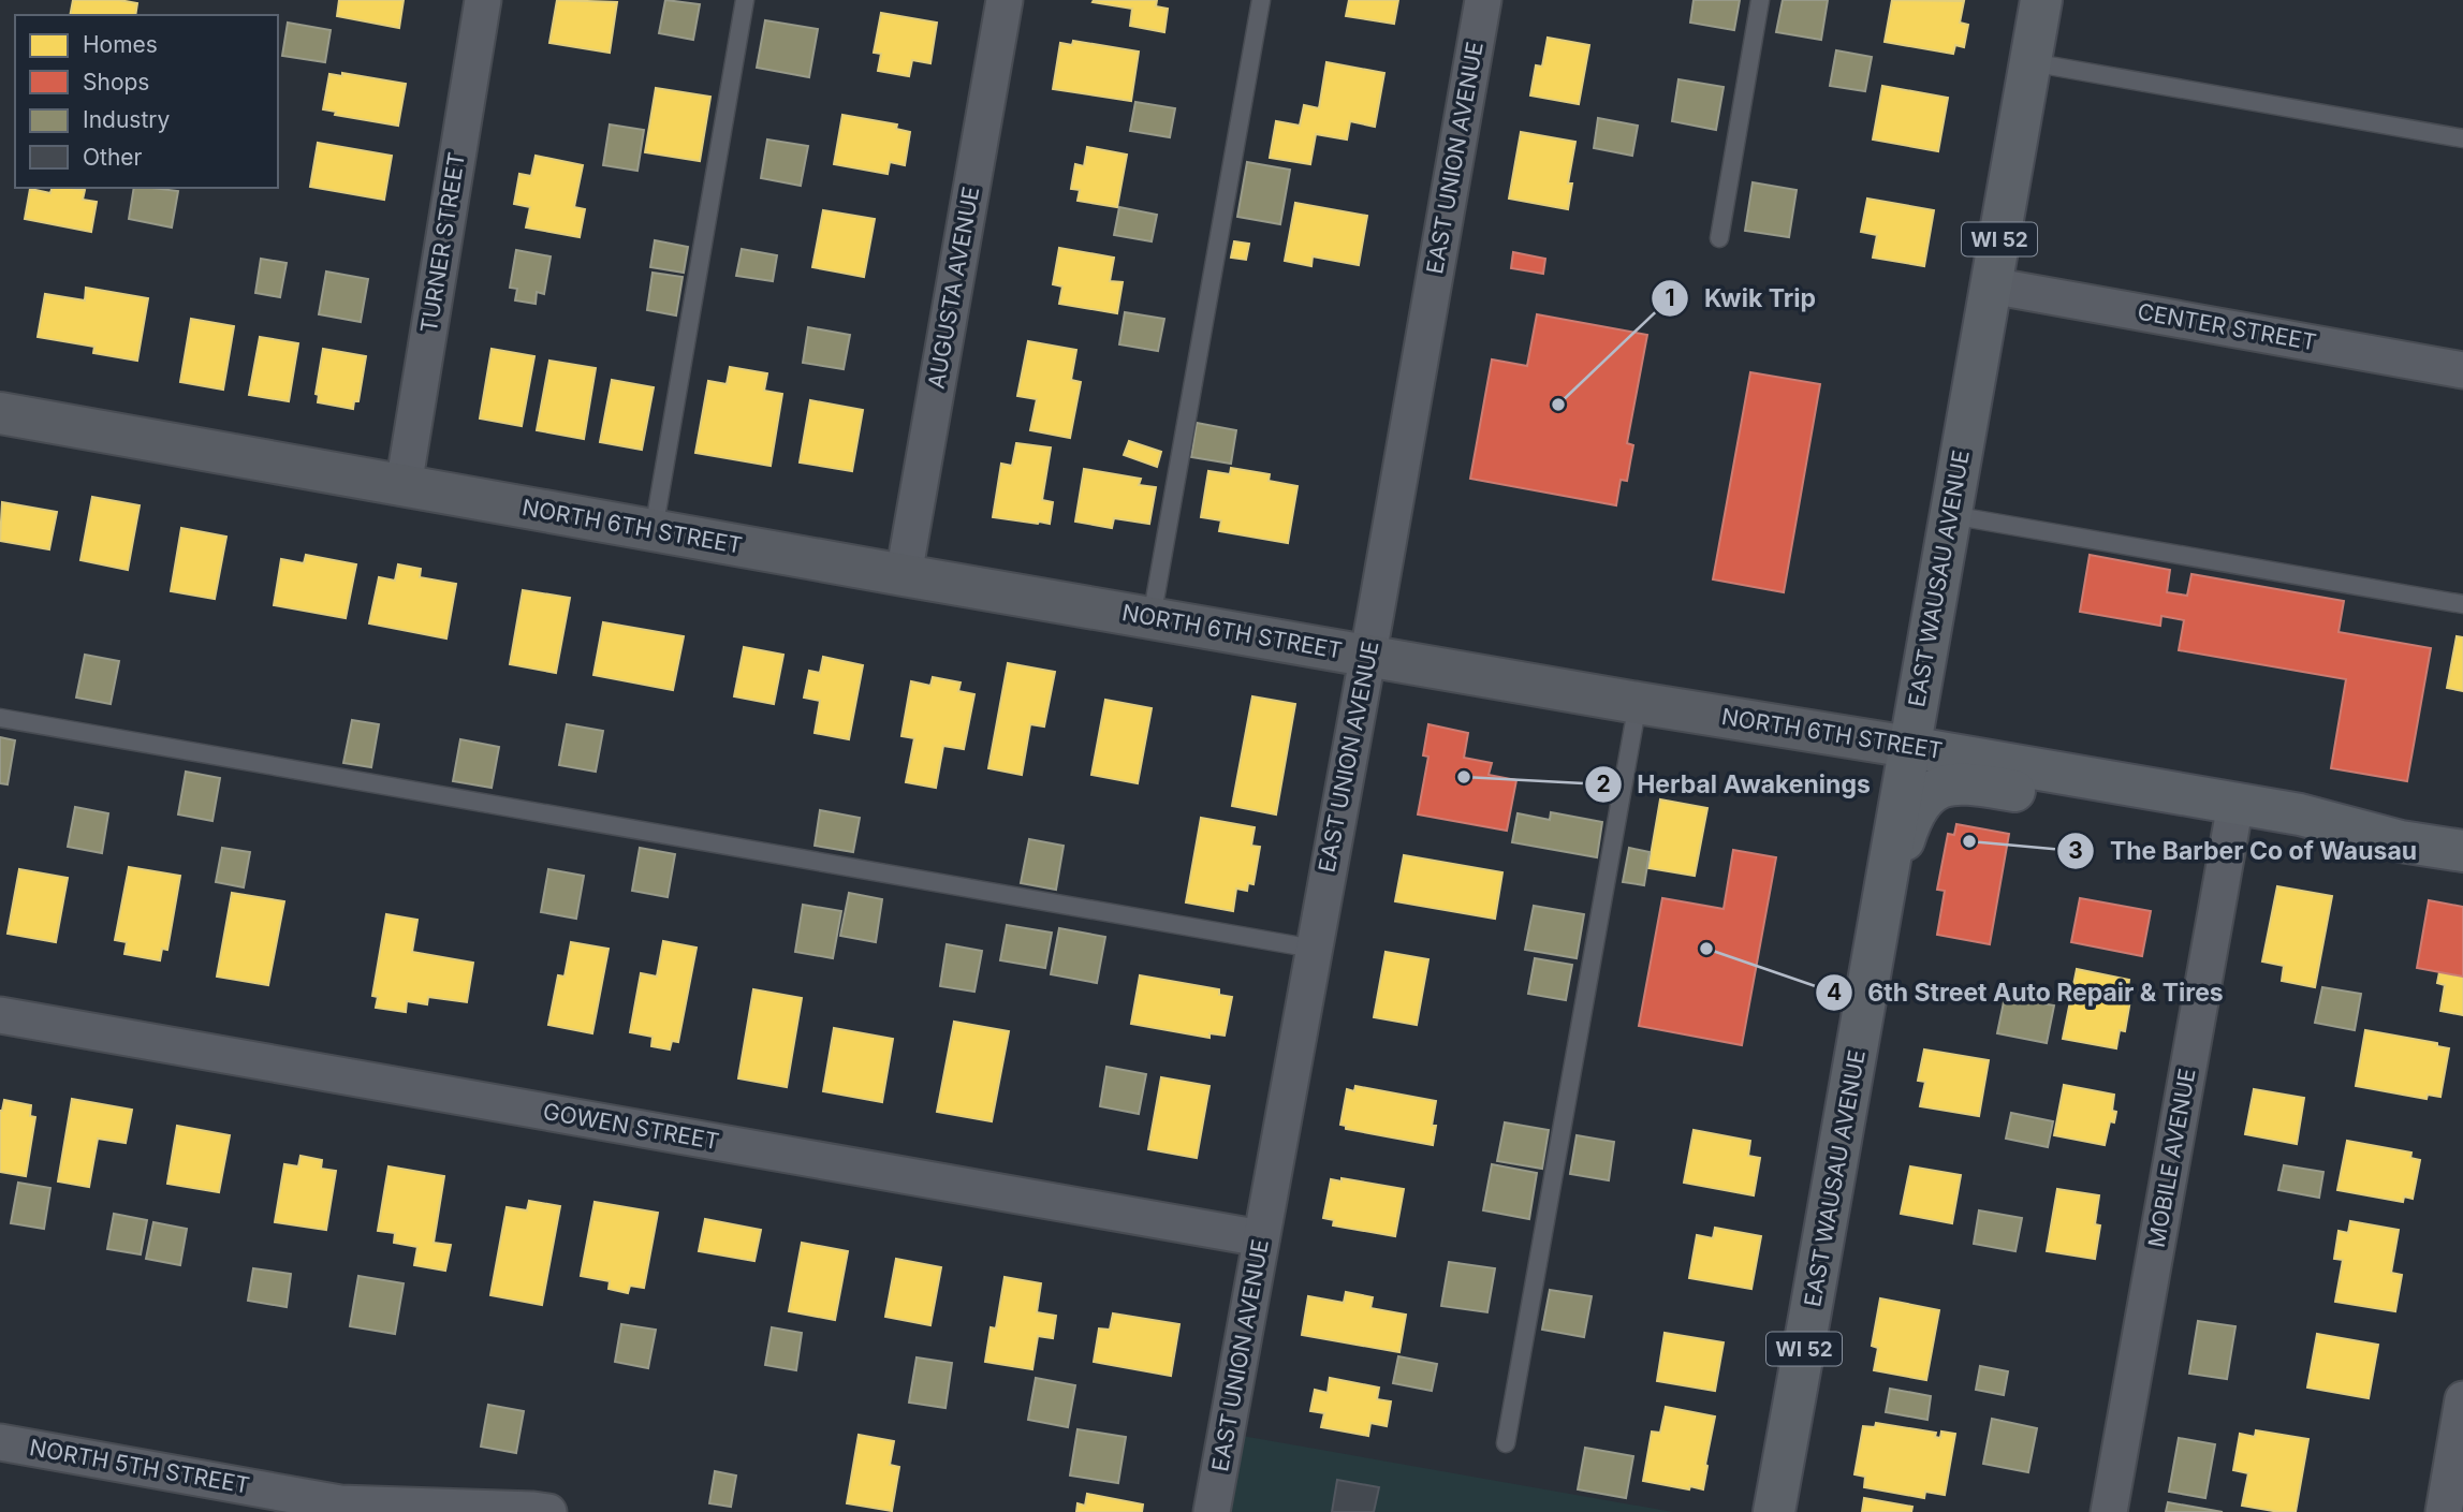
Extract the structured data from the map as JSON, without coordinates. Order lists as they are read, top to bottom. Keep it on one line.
{"streets":{"main road":["WI 52","NORTH 6TH STREET","EAST WAUSAU AVENUE"],"street":["EAST UNION AVENUE","TURNER STREET","AUGUSTA AVENUE","CENTER STREET","GOWEN STREET","MOBILE AVENUE","NORTH 5TH STREET"]},"crossings":[["EAST UNION AVENUE","NORTH 6TH STREET"],["EAST UNION AVENUE","GOWEN STREET"],["TURNER STREET","NORTH 6TH STREET"],["AUGUSTA AVENUE","NORTH 6TH STREET"],["CENTER STREET","EAST WAUSAU AVENUE"],["NORTH 6TH STREET","EAST WAUSAU AVENUE"],["NORTH 6TH STREET","MOBILE AVENUE"]],"places":["Kwik Trip","Herbal Awakenings","The Barber Co of Wausau","6th Street Auto Repair & Tires"],"legend":["Homes","Shops","Industry","Other"]}
